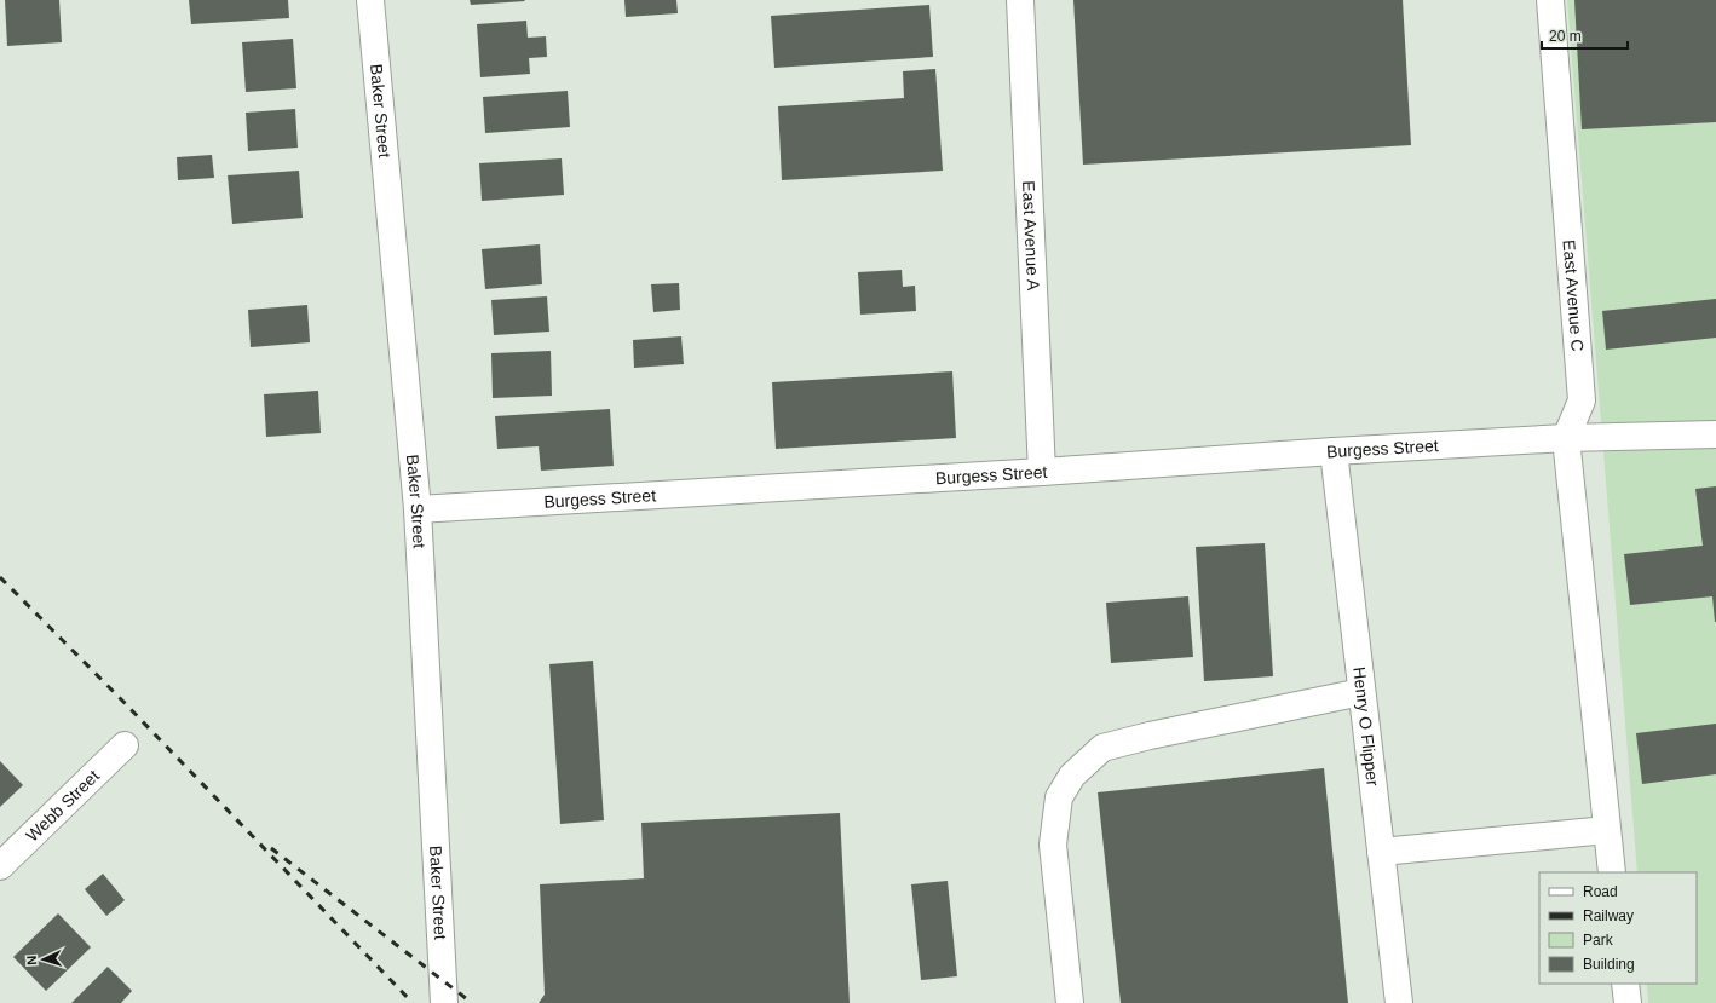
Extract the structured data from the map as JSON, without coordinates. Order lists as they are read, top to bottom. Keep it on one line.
{"streets":{"street":["Baker Street","East Avenue A","East Avenue C","Burgess Street","Henry O Flipper","Webb Street"]},"crossings":[["Baker Street","Burgess Street"],["East Avenue A","Burgess Street"],["East Avenue C","Burgess Street"],["Burgess Street","Henry O Flipper"]],"legend":["Road","Railway","Park","Building"],"scale_bar":"20 m","north":"left"}
